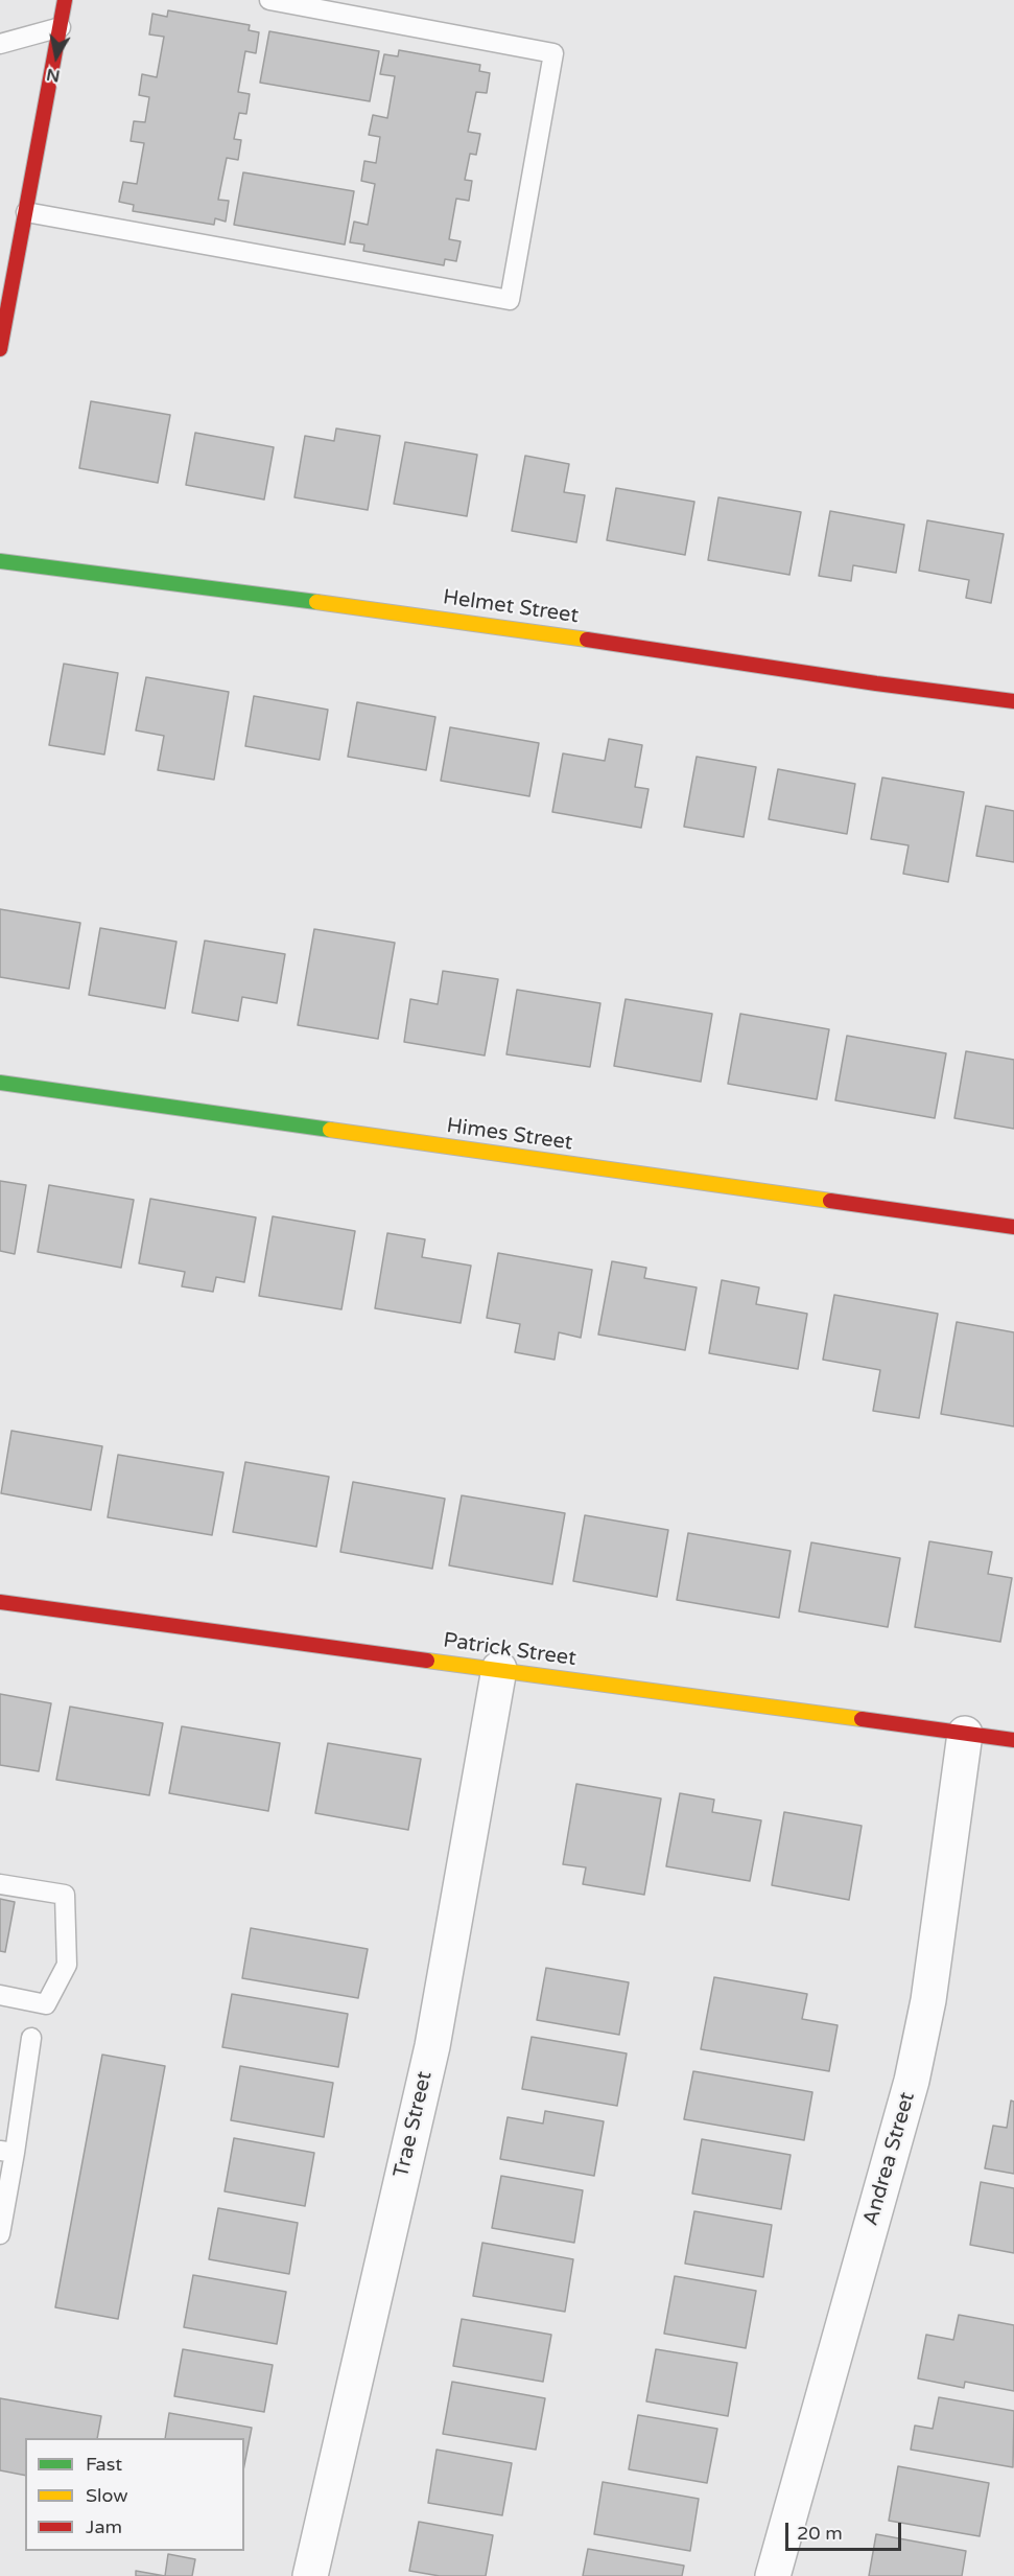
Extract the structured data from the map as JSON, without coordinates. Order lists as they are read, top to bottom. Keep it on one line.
{"streets":{"street":["Helmet Street","Himes Street","Patrick Street","Trae Street","Andrea Street"]},"crossings":[["Patrick Street","Trae Street"],["Patrick Street","Andrea Street"]],"legend":["Fast","Slow","Jam"],"scale_bar":"20 m","north":"bottom"}
